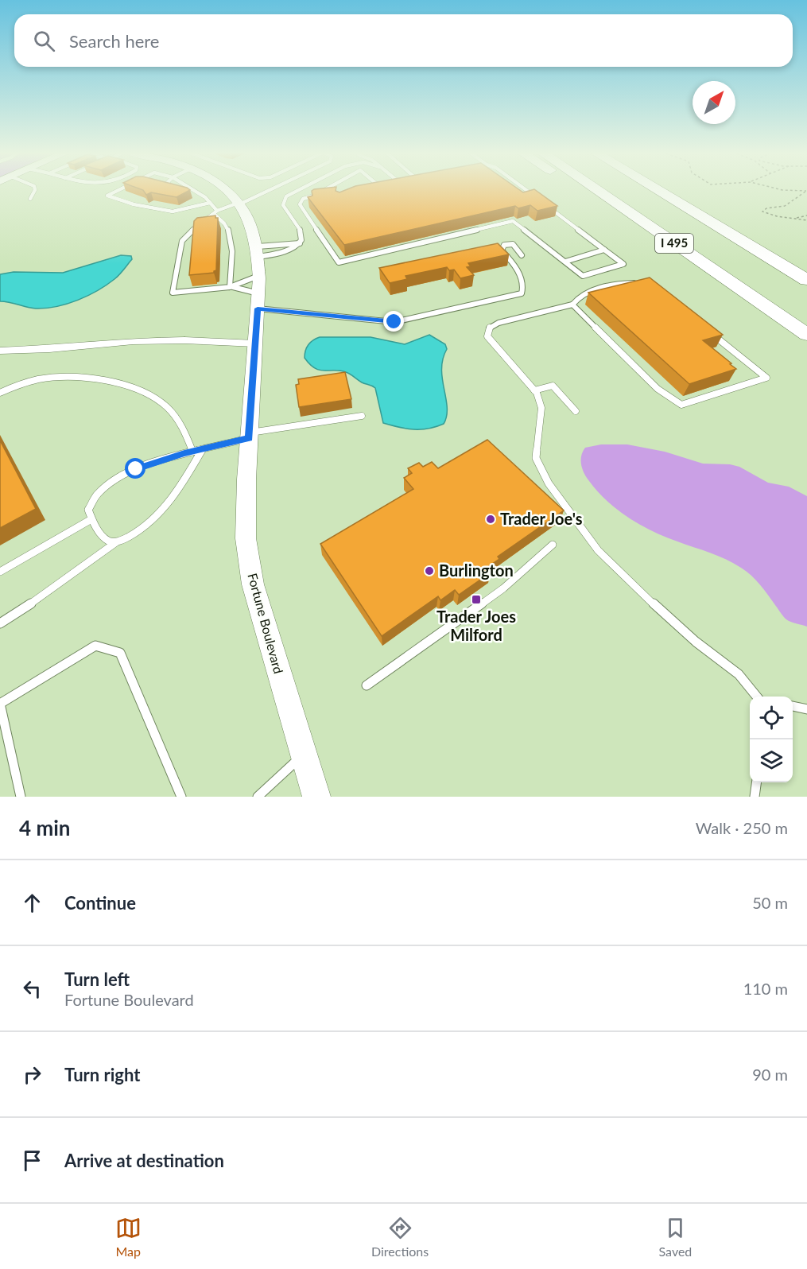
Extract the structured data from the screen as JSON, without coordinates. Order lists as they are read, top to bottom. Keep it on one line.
{"streets":{"highway":["I 495"],"main road":["Fortune Boulevard"]},"places":{"other":["Trader Joe's","Burlington"],"transit":["Trader Joes Milford"]},"north":"top right","page":{"search":"Search here","heading":["4 min","Walk · 250 m"],"list":[["Continue","50 m"],["Turn left","Fortune Boulevard","110 m"],["Turn right","90 m"],"Arrive at destination"],"nav":["Map","Directions","Saved"]}}
